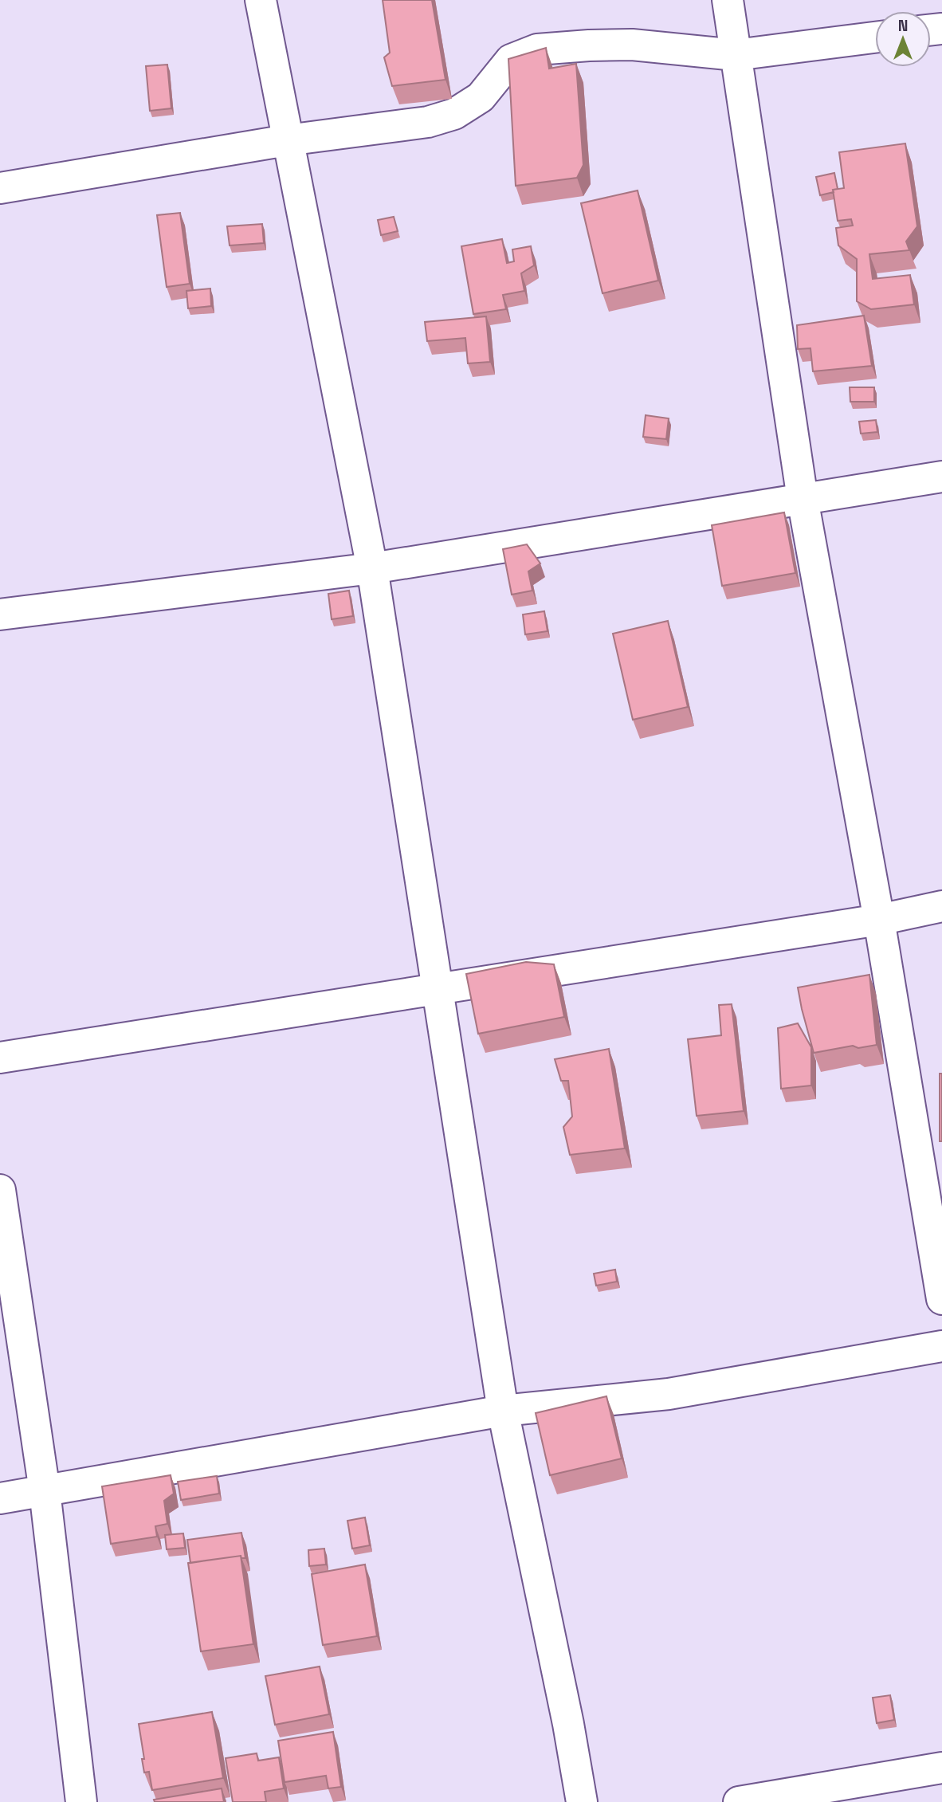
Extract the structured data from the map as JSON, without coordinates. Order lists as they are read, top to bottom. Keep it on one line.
{"north":"top"}
